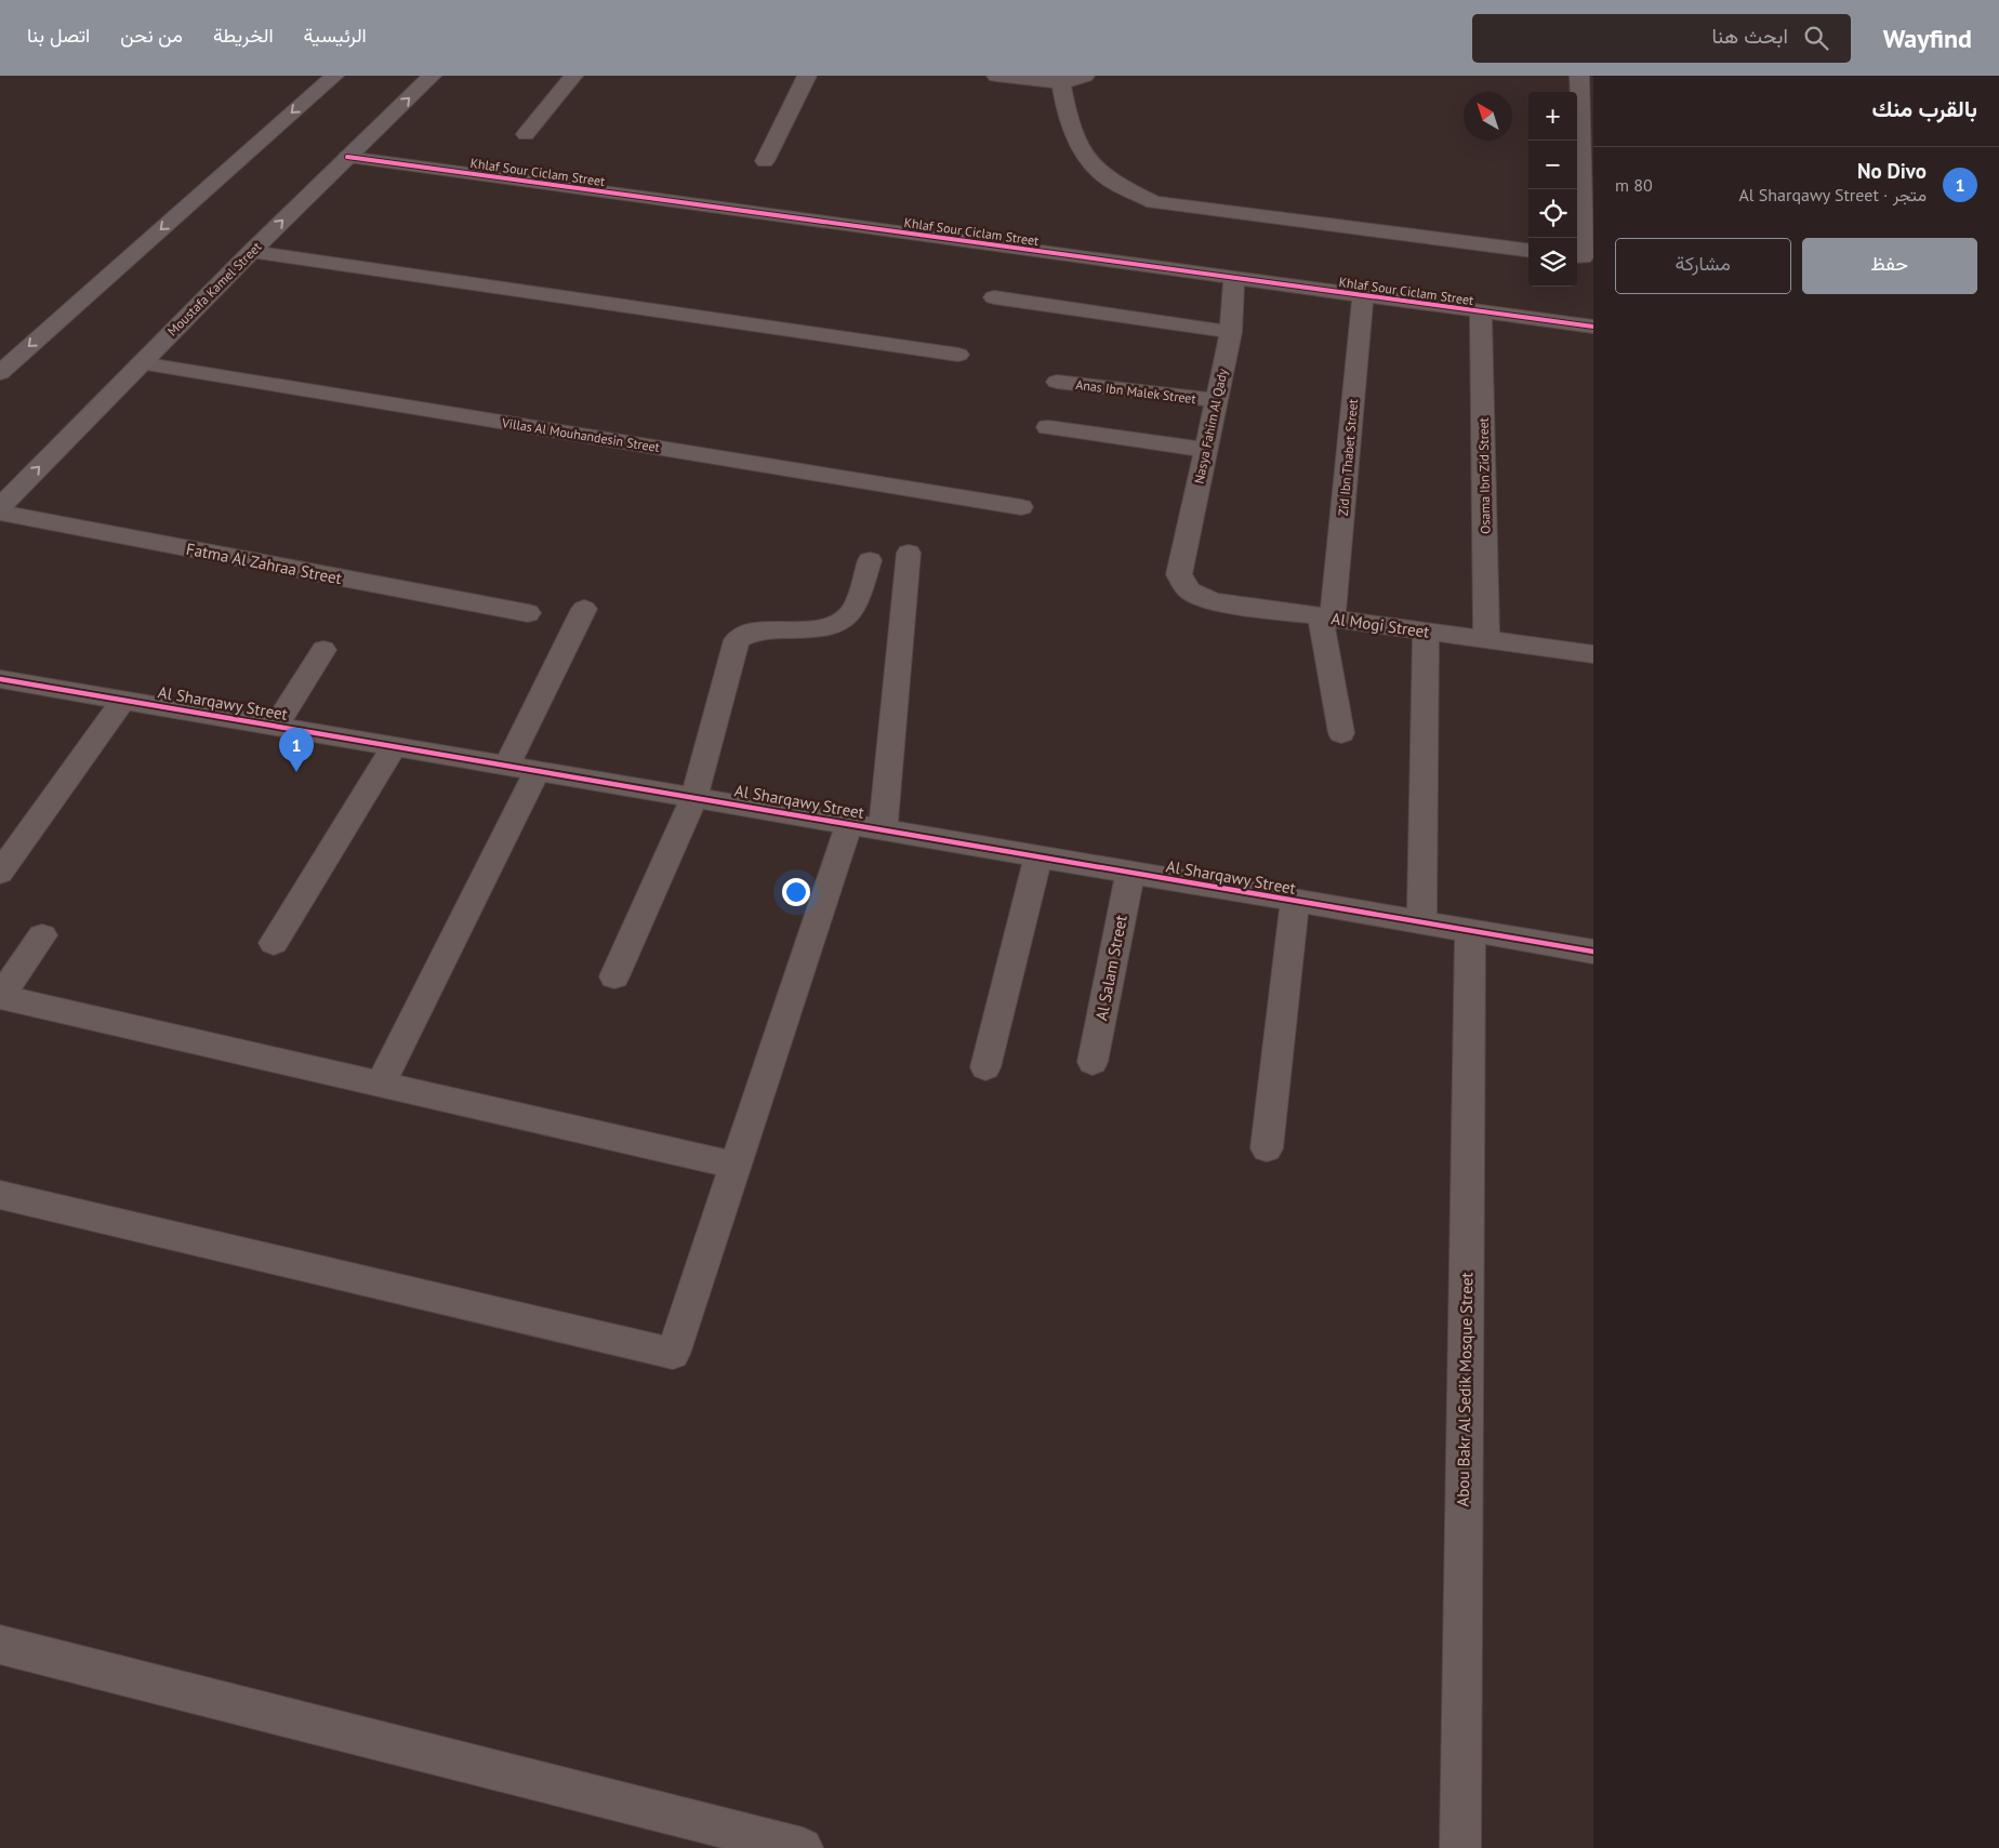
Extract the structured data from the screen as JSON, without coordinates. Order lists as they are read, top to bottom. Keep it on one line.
{"streets":{"main road":["Moustafa Kamel Street"],"street":["Khlaf Sour Ciclam Street","Anas Ibn Malek Street","Nasya Fahim Al Qady","Villas Al Mouhandesin Street","Zid Ibn Thabet Street","Osama Ibn Zid Street","Fatma Al Zahraa Street","Al Mogi Street","Al Sharqawy Street","Al Salam Street","Abou Bakr Al Sedik Mosque Street"]},"crossings":[["Khlaf Sour Ciclam Street","Moustafa Kamel Street"],["Khlaf Sour Ciclam Street","Nasya Fahim Al Qady"],["Khlaf Sour Ciclam Street","Zid Ibn Thabet Street"],["Khlaf Sour Ciclam Street","Osama Ibn Zid Street"],["Moustafa Kamel Street","Villas Al Mouhandesin Street"],["Anas Ibn Malek Street","Nasya Fahim Al Qady"],["Nasya Fahim Al Qady","Al Mogi Street"],["Zid Ibn Thabet Street","Al Mogi Street"],["Osama Ibn Zid Street","Al Mogi Street"],["Al Sharqawy Street","Al Salam Street"],["Al Sharqawy Street","Abou Bakr Al Sedik Mosque Street"]],"north":"top left","page":{"header":"Wayfind","search":"ابحث هنا","nav":["الرئيسية","الخريطة","من نحن","اتصل بنا"],"heading":"بالقرب منك","map_buttons":["+","−"],"list":[{"mark":"1","name":"No Divo","note":"متجر · Al Sharqawy Street","value":"80 m"}],"buttons":["حفظ","مشاركة"],"pins":"1"}}
